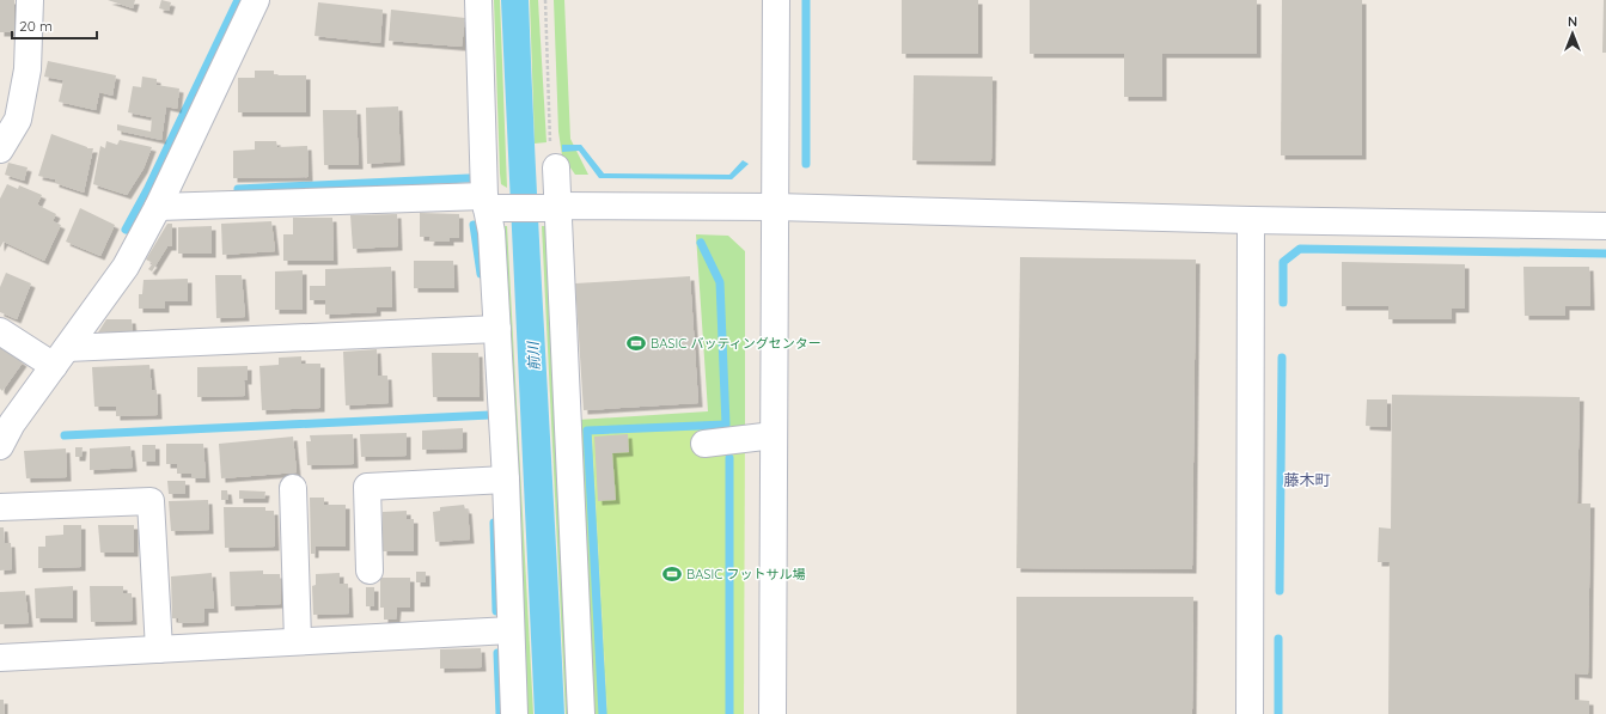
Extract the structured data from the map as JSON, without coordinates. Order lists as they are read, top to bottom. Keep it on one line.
{"districts":["藤木町"],"water":["前川"],"places":{"sports":["BASIC バッティングセンター","BASIC フットサル場"]},"scale_bar":"20 m","north":"top"}
